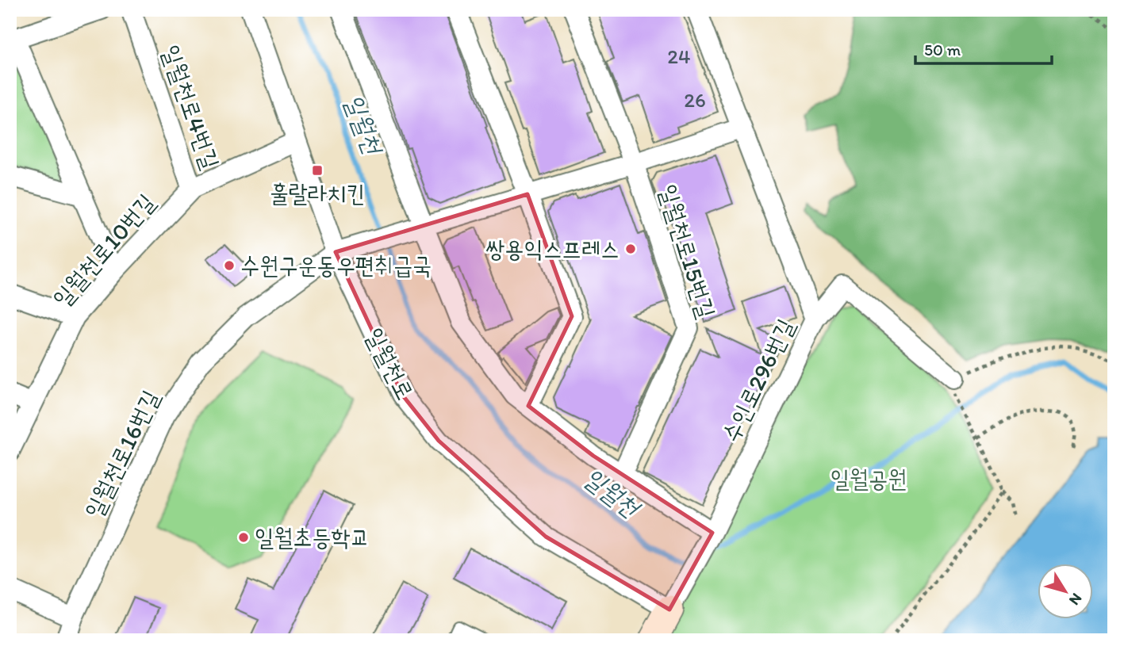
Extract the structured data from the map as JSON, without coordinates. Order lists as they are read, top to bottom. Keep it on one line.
{"streets":{"street":["일월천로4번길","일월천로10번길","일월천로15번길","일월천로","수인로296번길","일월천로16번길"]},"crossings":[["일월천로4번길","일월천로10번길"],["일월천로10번길","일월천로"],["일월천로15번길","일월천로"],["일월천로15번길","수인로296번길"],["일월천로15번길","일월천로16번길"],["일월천로","수인로296번길"],["일월천로","일월천로16번길"]],"water":["일월천"],"parks":["일월공원"],"places":{"transit":["훌랄라치킨"],"other":["쌍용익스프레스","수원구운동우편취급국","일월초등학교"]},"house_numbers":["24","26"],"scale_bar":"50 m","north":"bottom right"}
